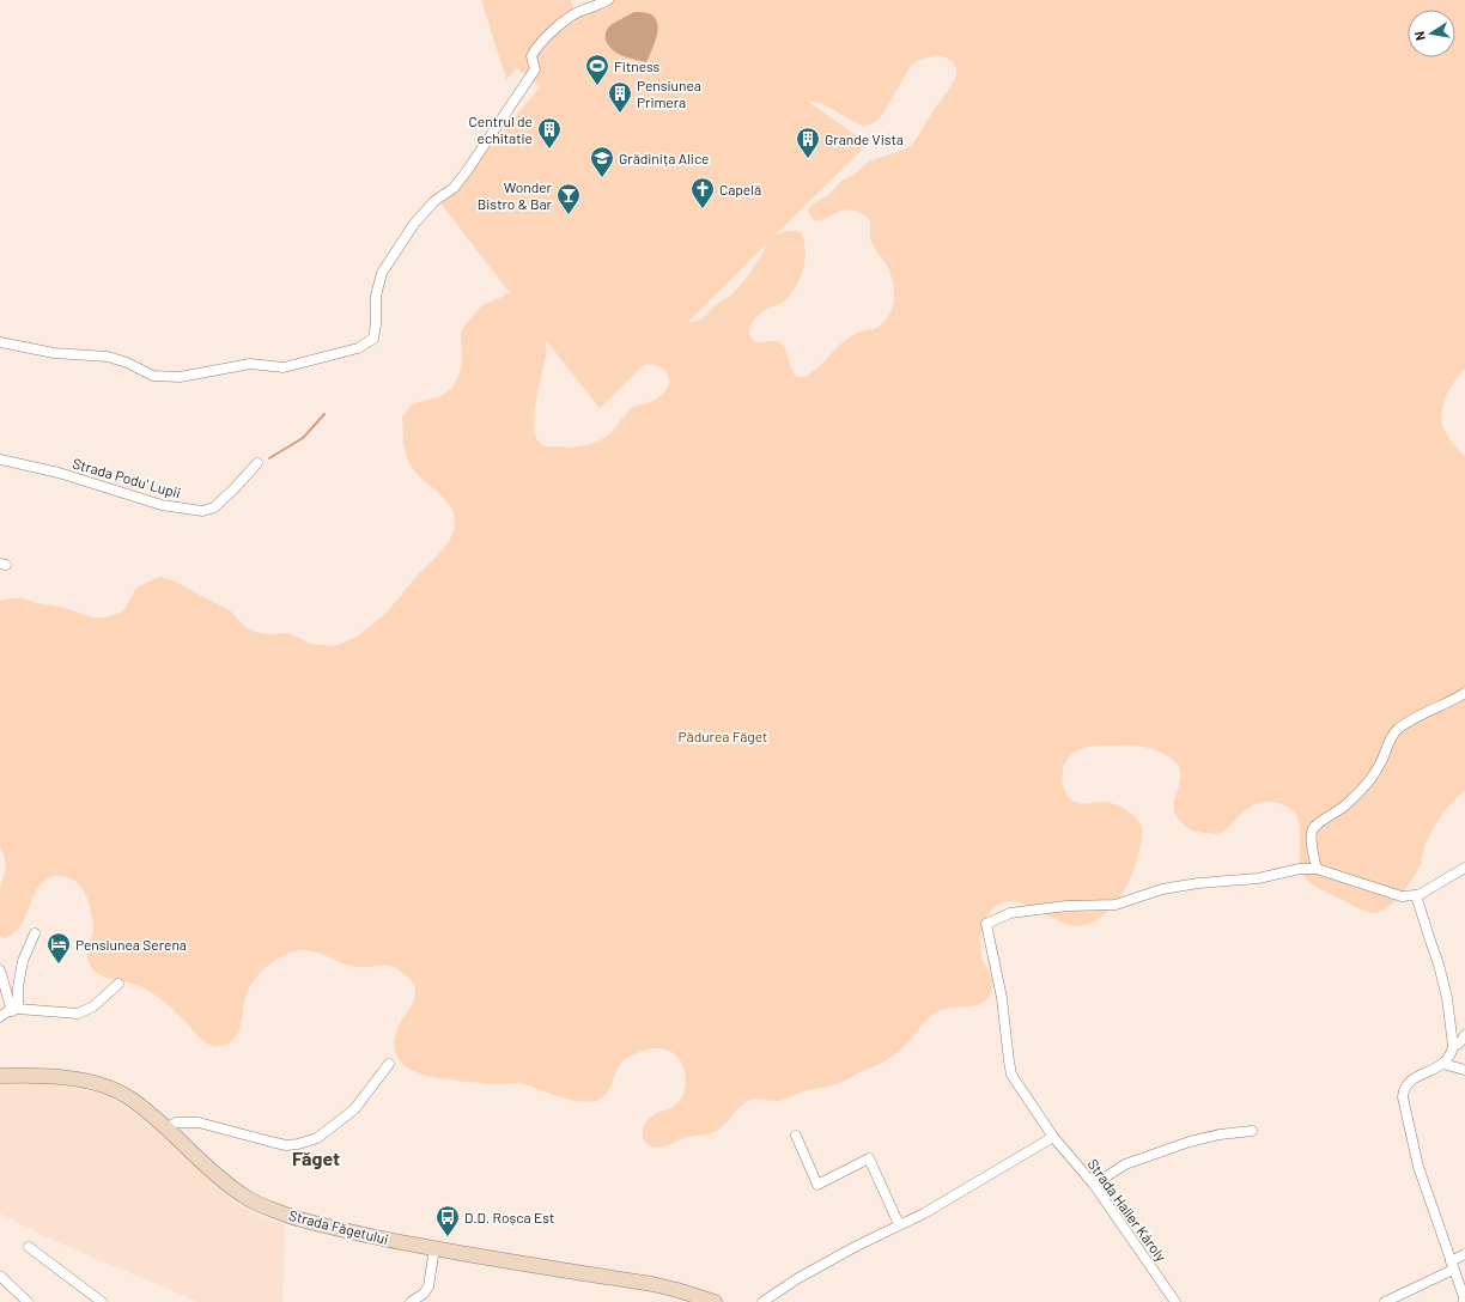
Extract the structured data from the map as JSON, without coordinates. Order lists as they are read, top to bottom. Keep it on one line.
{"streets":{"main road":["Strada Făgetului"],"street":["Strada Podu' Lupii","Strada Haller Károly"]},"districts":["Făget"],"parks":["Pădurea Făget"],"places":{"sports":["Fitness"],"building":["Pensiunea Primera","Centrul de echitatie","Grande Vista"],"school or university":["Grădinița Alice"],"church":["Capelă"],"bar":["Wonder Bistro & Bar"],"hotel":["Pensiunea Serena"],"bus stop":["D.D. Roșca Est"]},"north":"left"}
